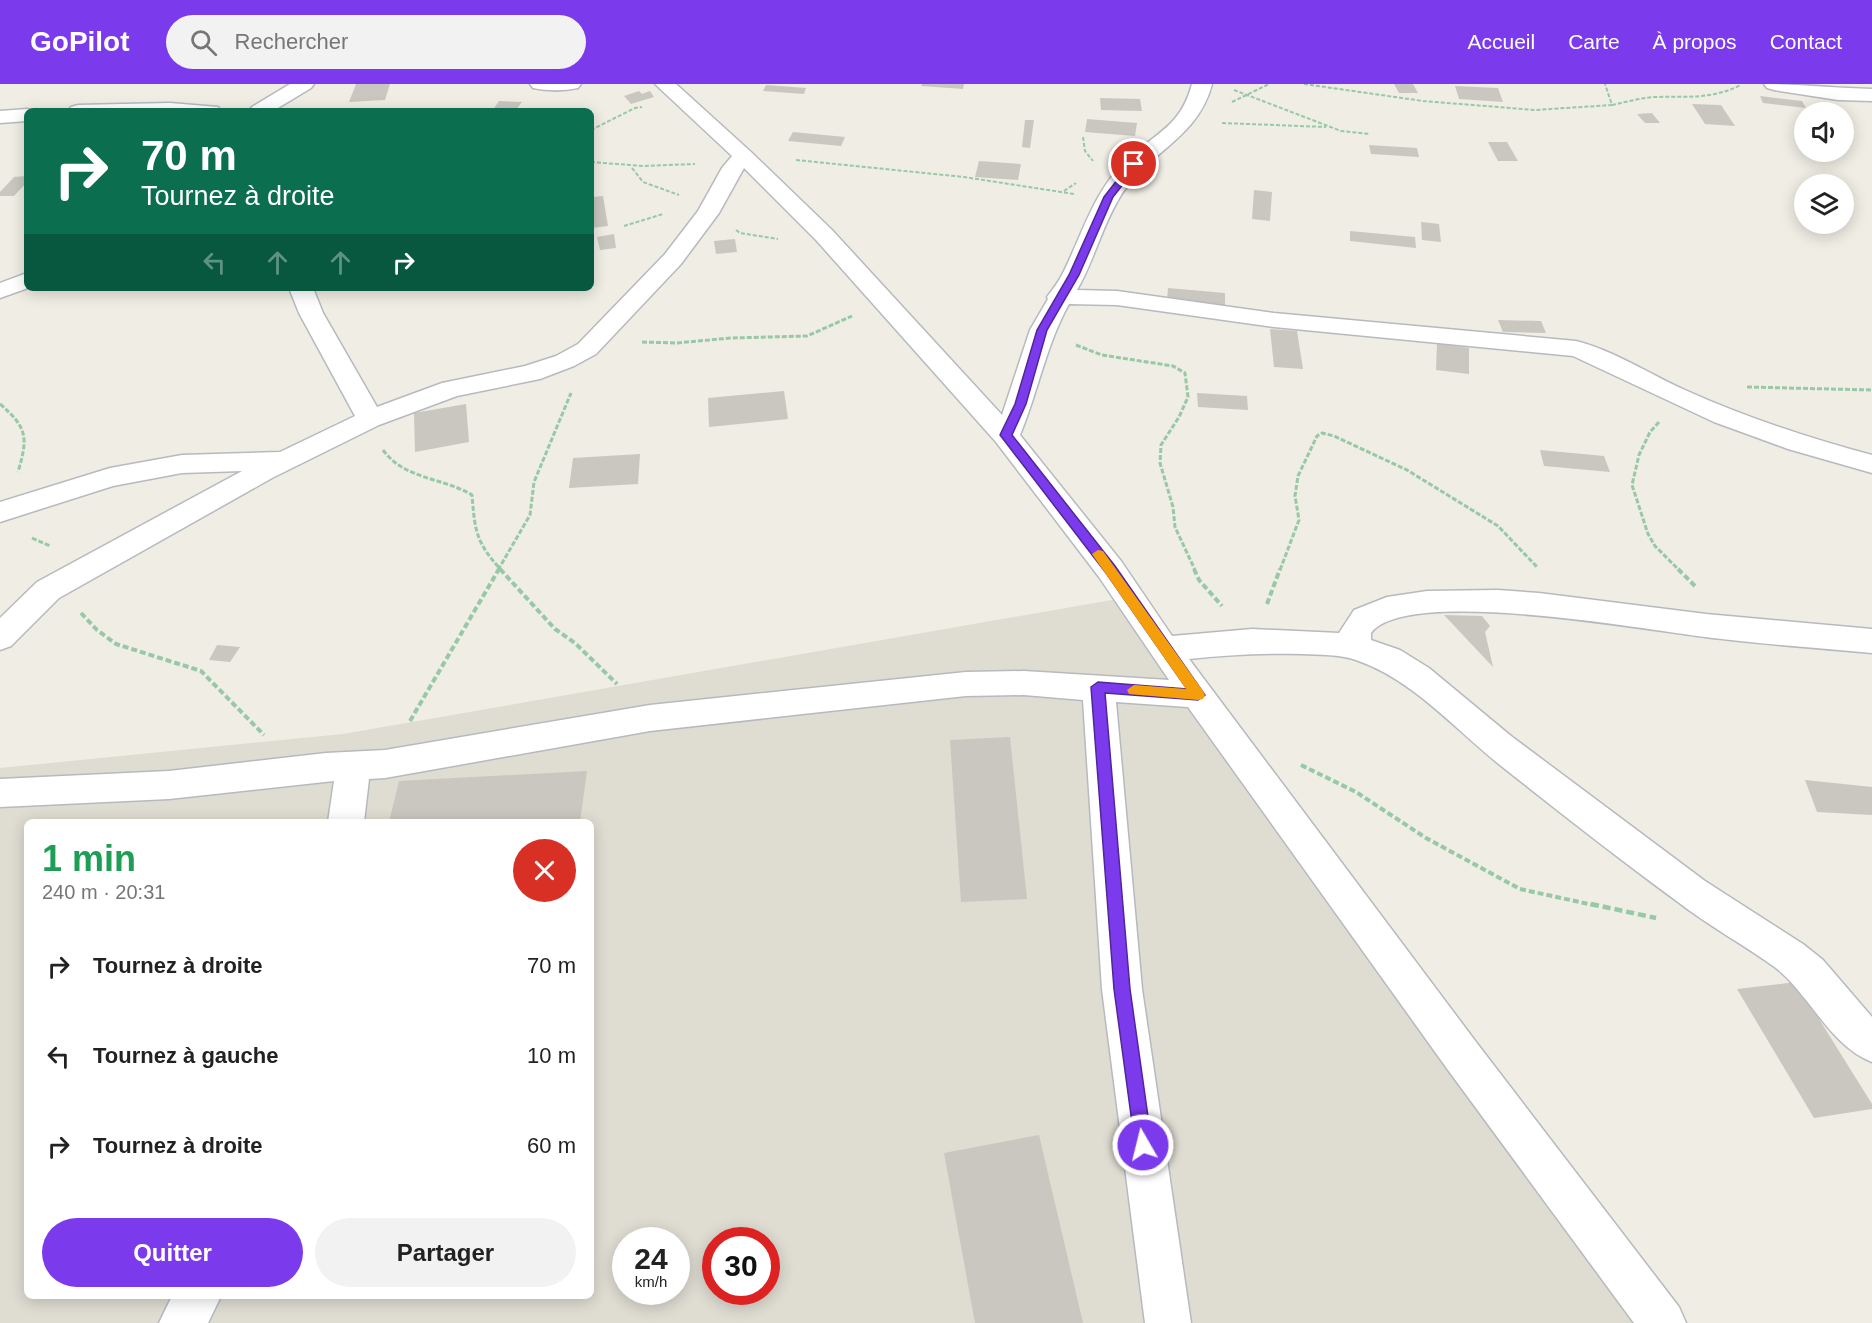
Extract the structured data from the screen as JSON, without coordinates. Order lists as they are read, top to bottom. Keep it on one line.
{"page":{"header":"GoPilot","search":"Rechercher","nav":["Accueil","Carte","À propos","Contact"],"turn":["70 m","Tournez à droite"],"heading":["1 min","240 m · 20:31"],"list":[{"name":"Tournez à droite","value":"70 m"},{"name":"Tournez à gauche","value":"10 m"},{"name":"Tournez à droite","value":"60 m"}],"buttons":["Quitter","Partager"],"speed":"24 km/h","limit":"30"}}
